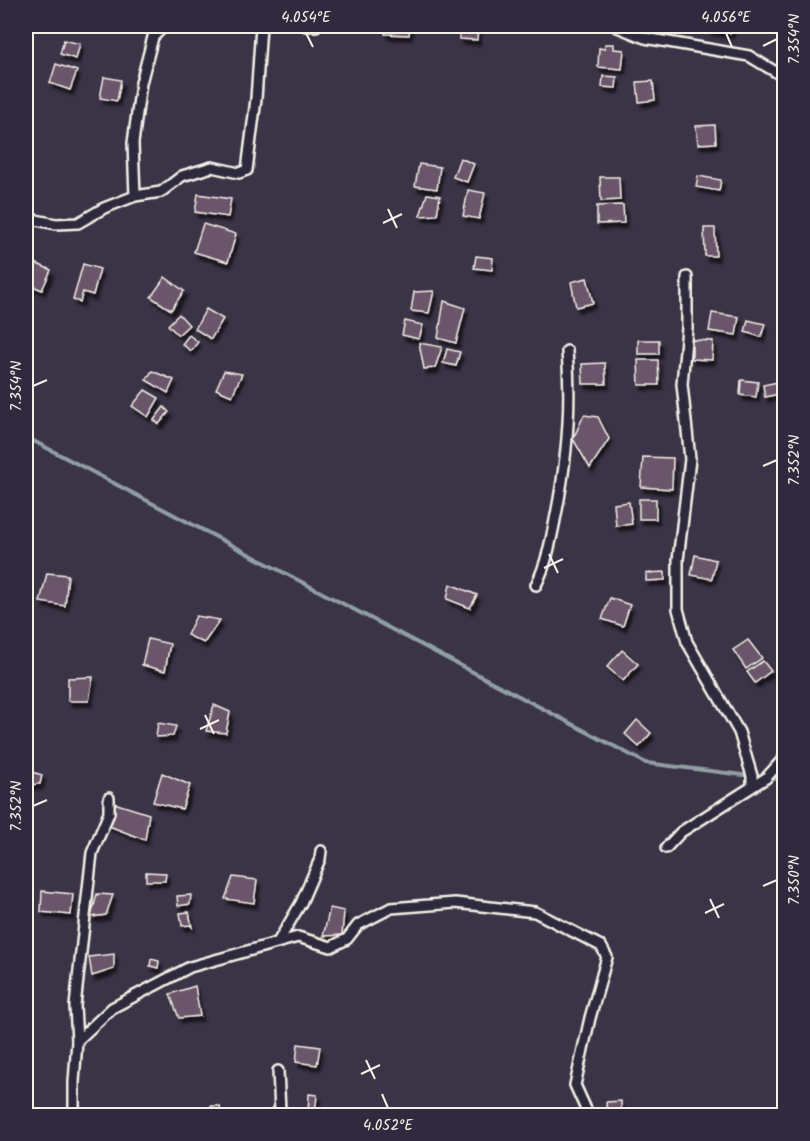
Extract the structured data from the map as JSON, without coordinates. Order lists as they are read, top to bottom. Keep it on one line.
{"coordinates":["4.054°E","4.056°E","7.354°N","7.352°N","7.350°N","4.052°E"]}
